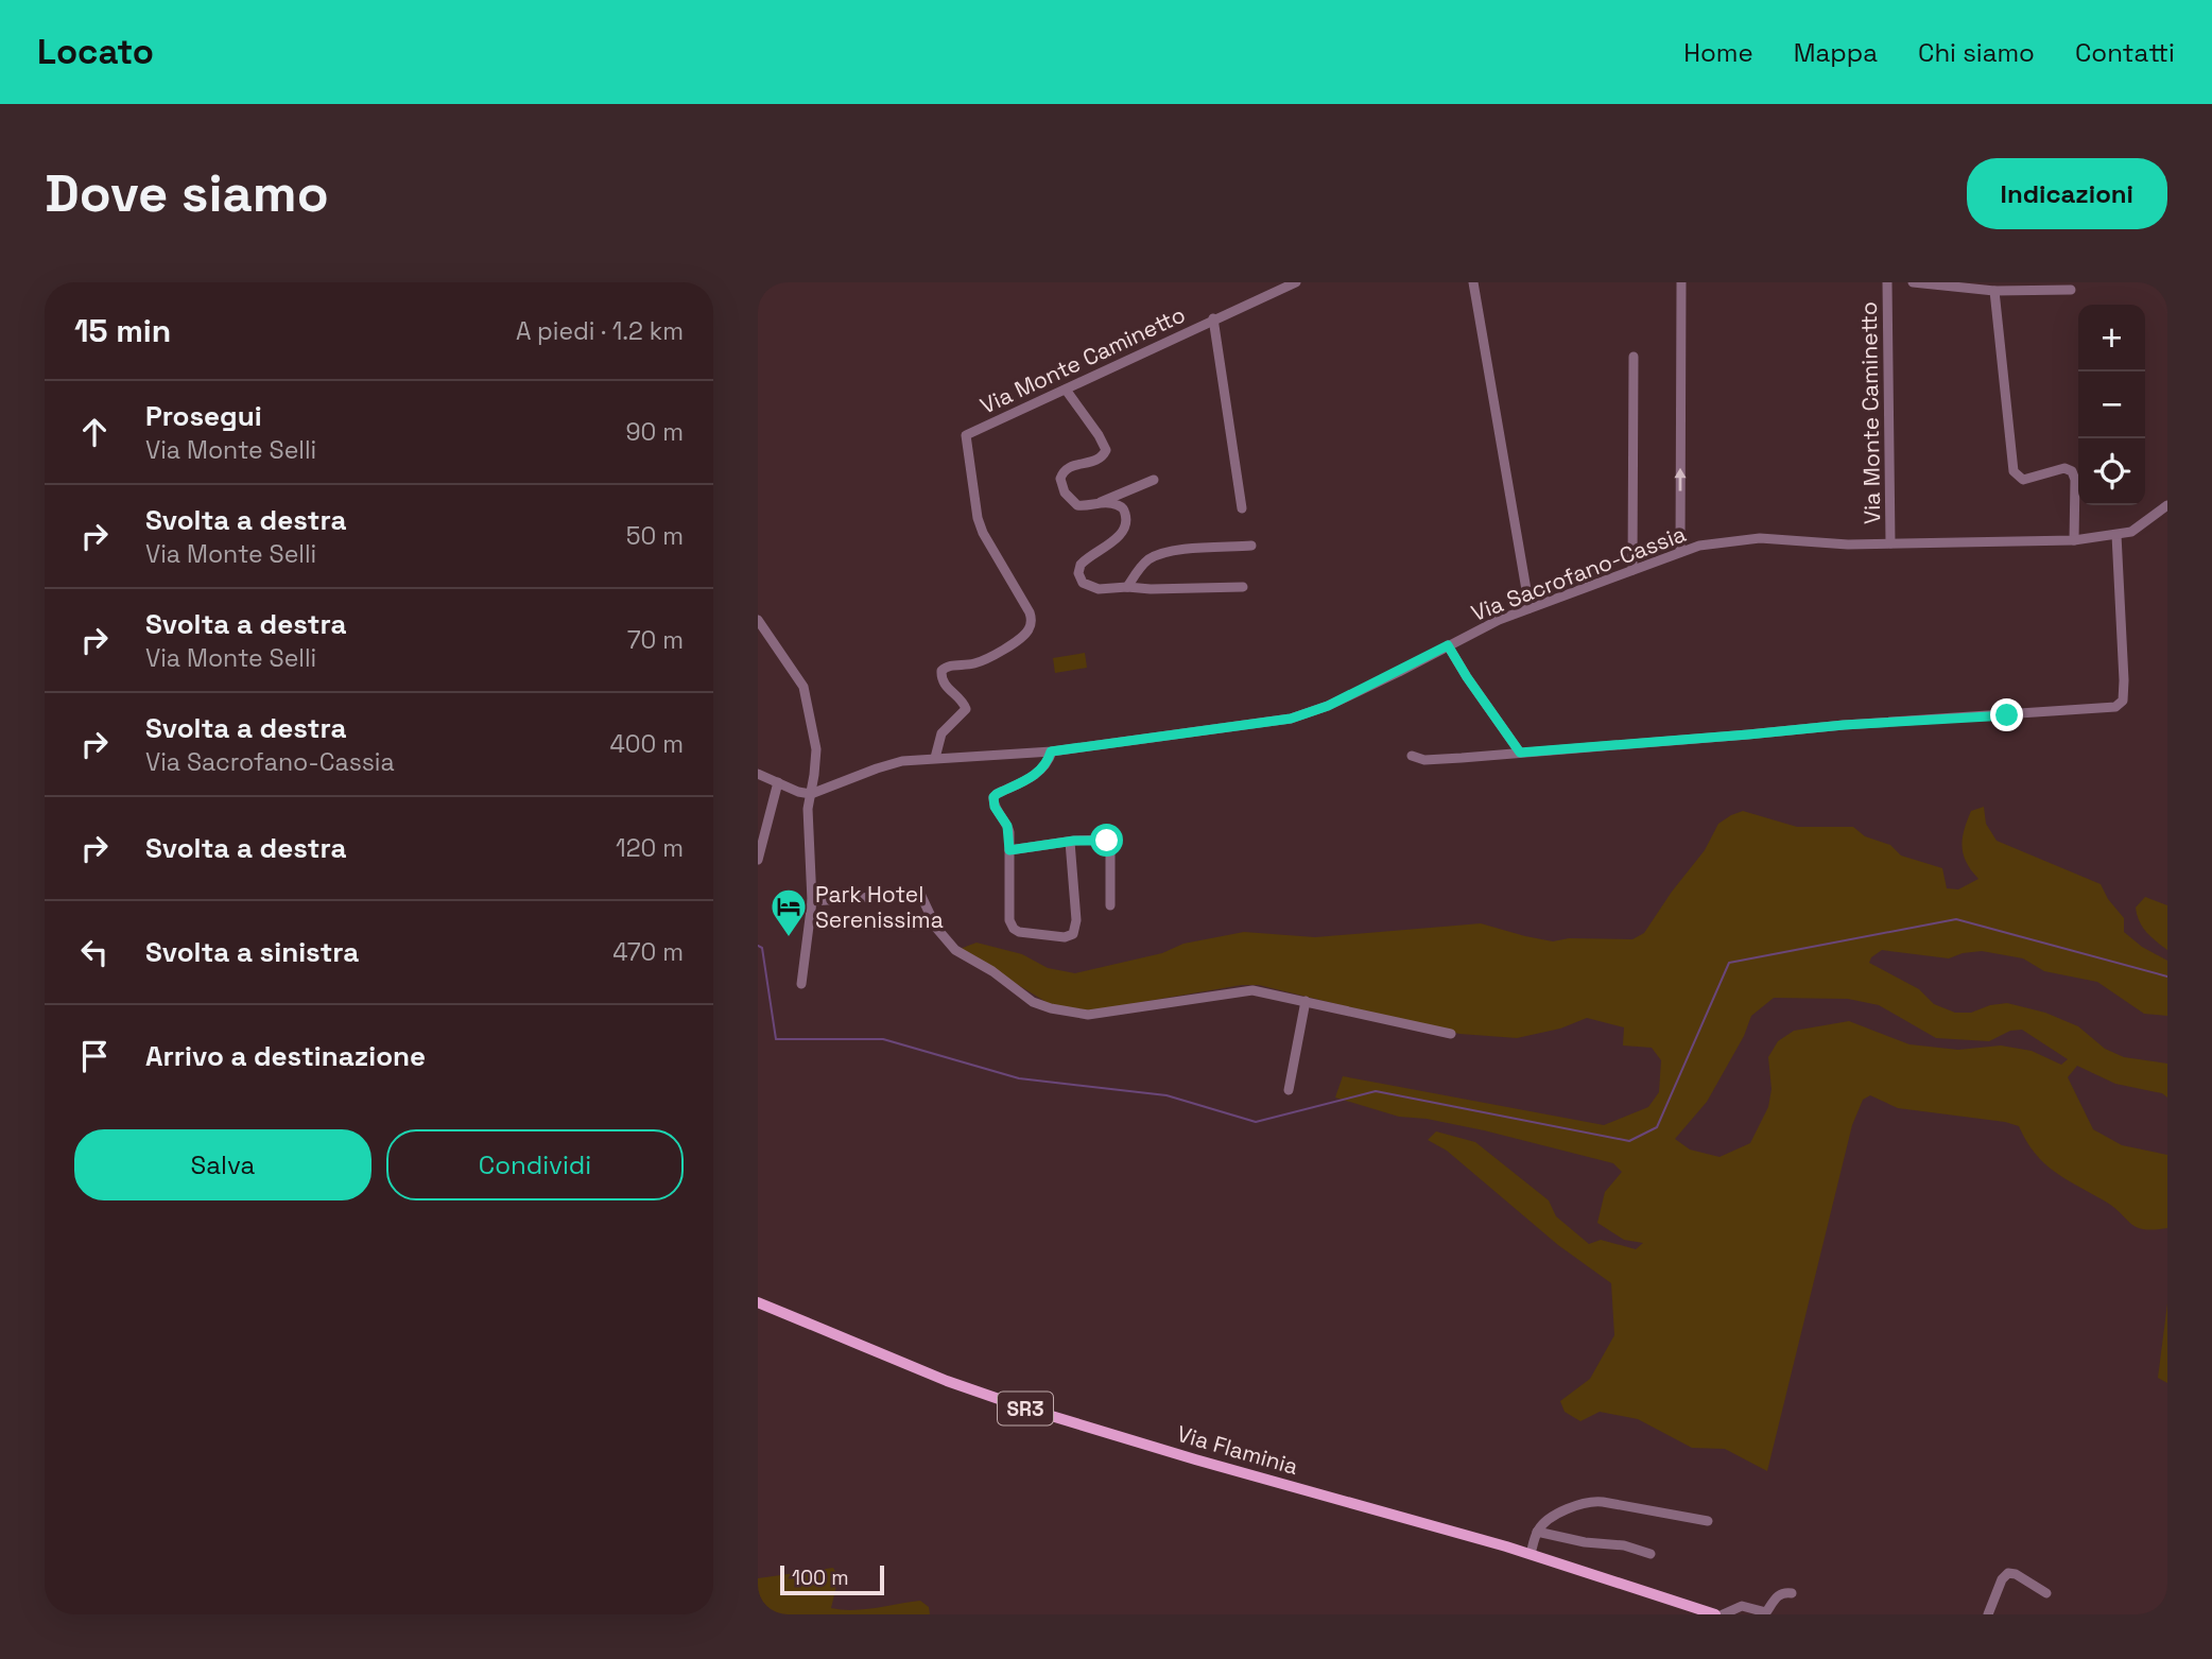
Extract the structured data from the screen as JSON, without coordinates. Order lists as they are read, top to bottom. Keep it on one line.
{"streets":{"main road":["SR3","Via Flaminia"],"street":["Via Monte Caminetto","Via Sacrofano-Cassia"]},"crossings":[["Via Monte Caminetto","Via Sacrofano-Cassia"]],"places":{"hotel":["Park Hotel Serenissima"]},"scale_bar":"100 m","page":{"header":"Locato","nav":["Home","Mappa","Chi siamo","Contatti"],"buttons":["Indicazioni",["Salva","Condividi"]],"title":"Dove siamo","heading":["15 min","A piedi · 1.2 km"],"map_buttons":["+","−"],"list":[["Prosegui","Via Monte Selli","90 m"],["Svolta a destra","Via Monte Selli","50 m"],["Svolta a destra","Via Monte Selli","70 m"],["Svolta a destra","Via Sacrofano-Cassia","400 m"],["Svolta a destra","120 m"],["Svolta a sinistra","470 m"],"Arrivo a destinazione"],"scale":"100 m"}}
